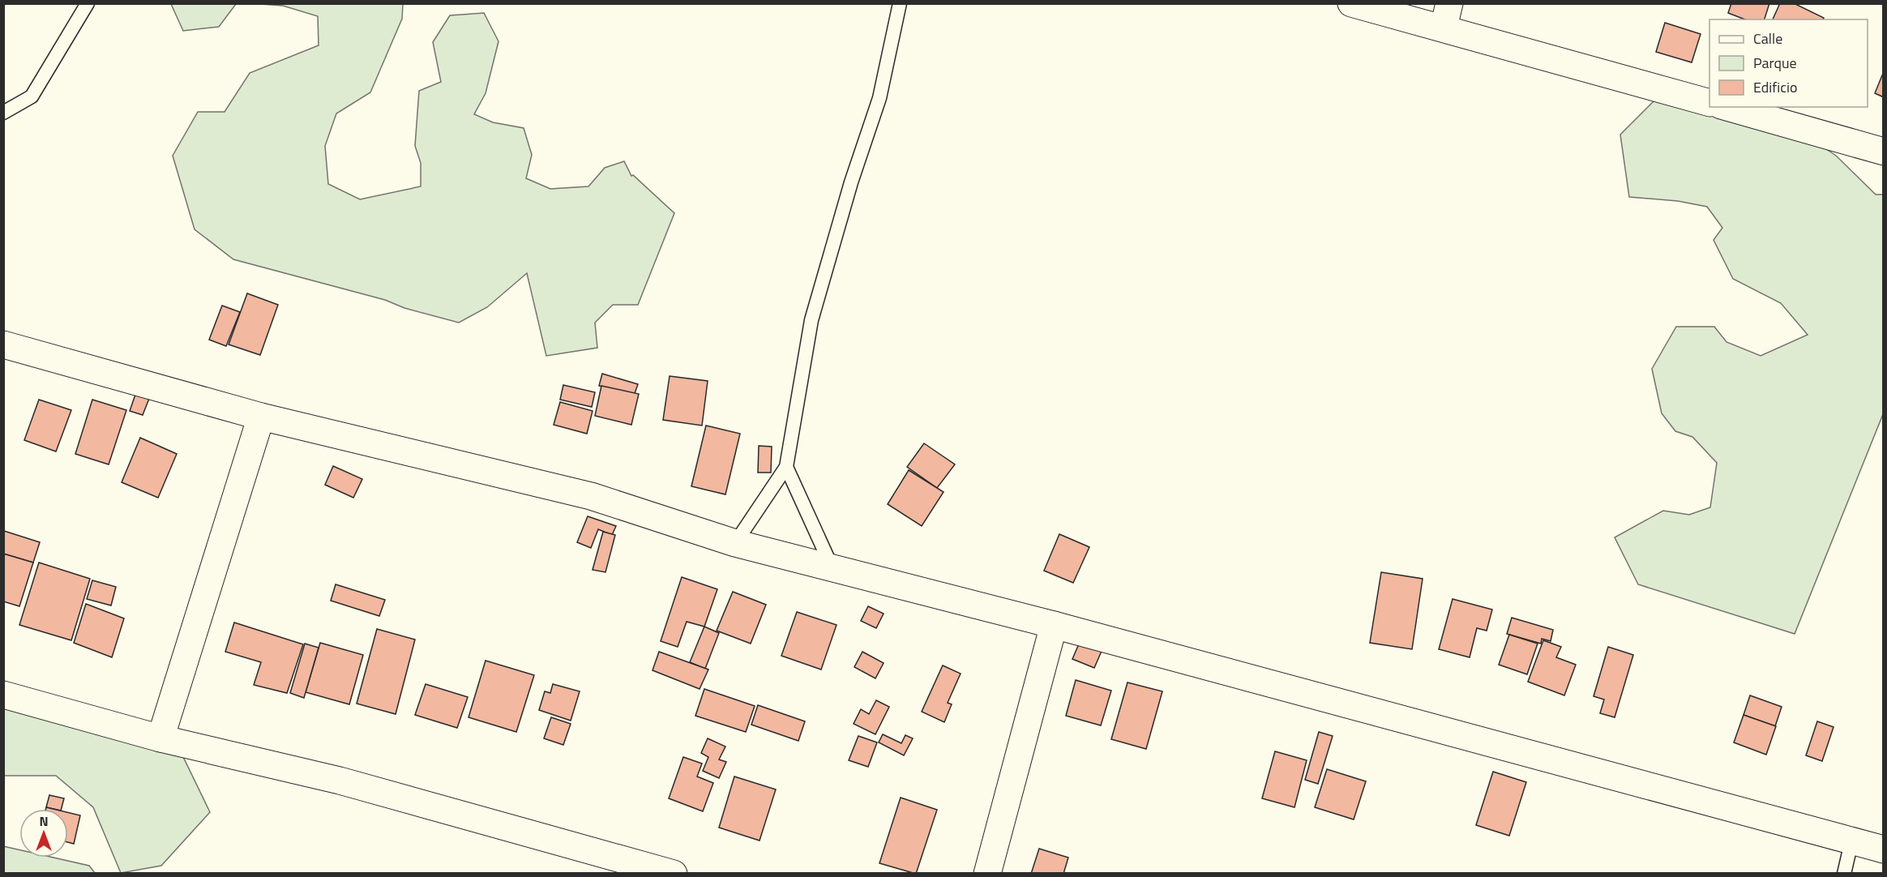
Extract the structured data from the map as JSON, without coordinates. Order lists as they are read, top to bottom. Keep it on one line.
{"legend":["Calle","Parque","Edificio"],"north":"top"}
